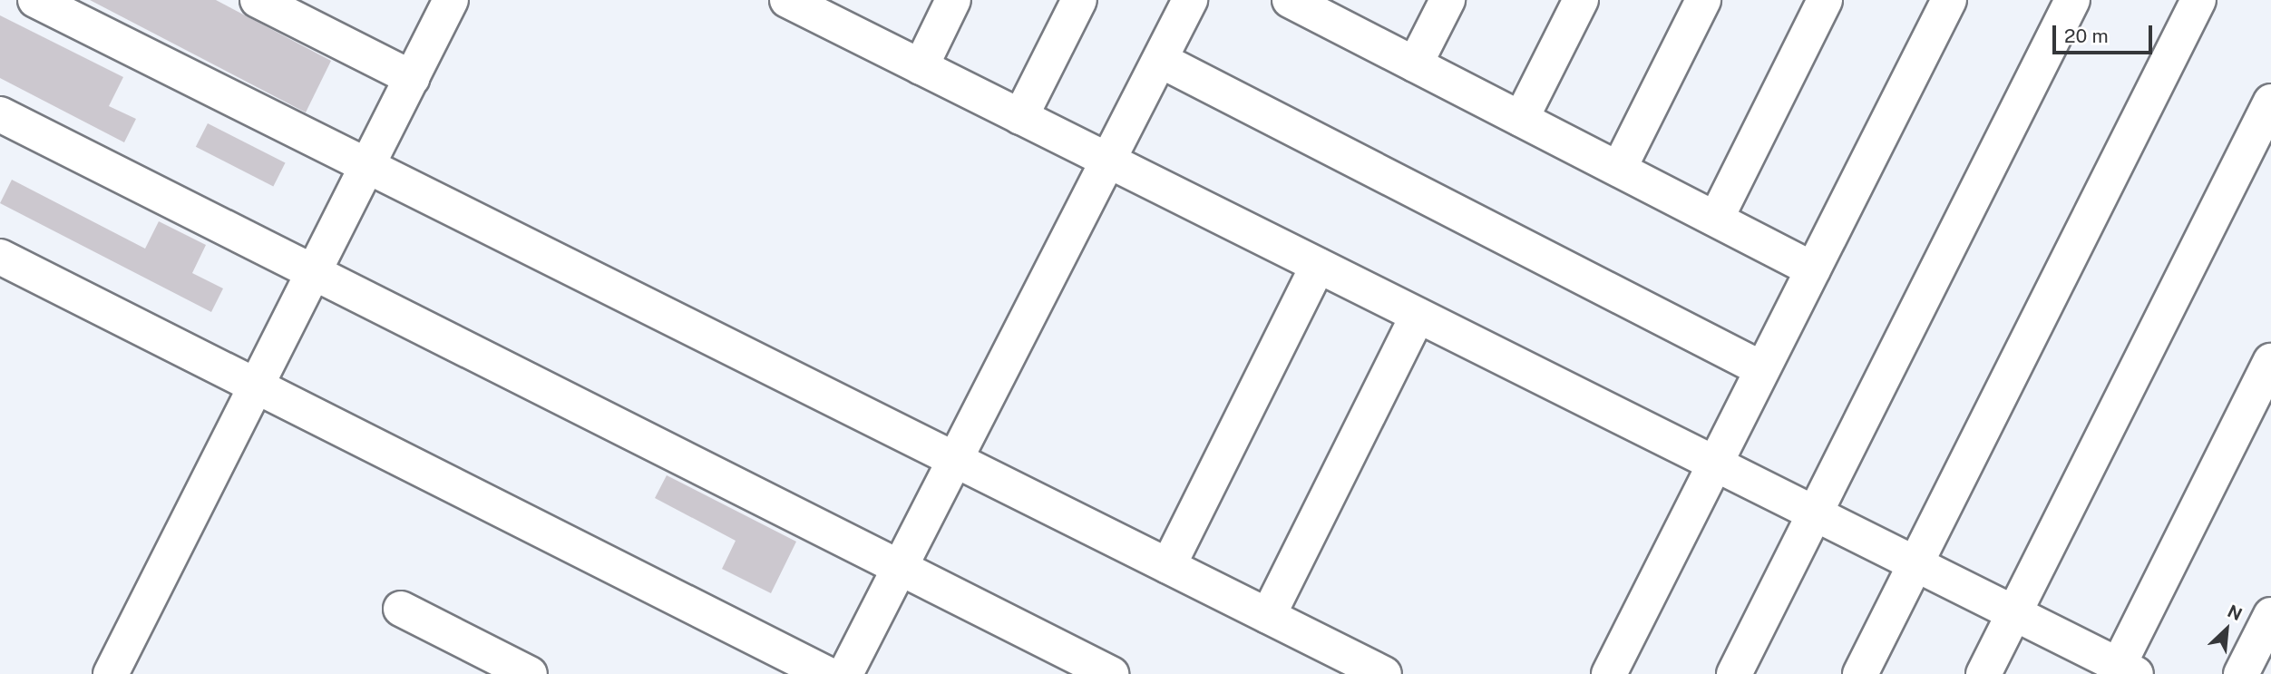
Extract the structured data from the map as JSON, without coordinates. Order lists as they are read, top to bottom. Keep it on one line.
{"scale_bar":"20 m","north":"top right"}
